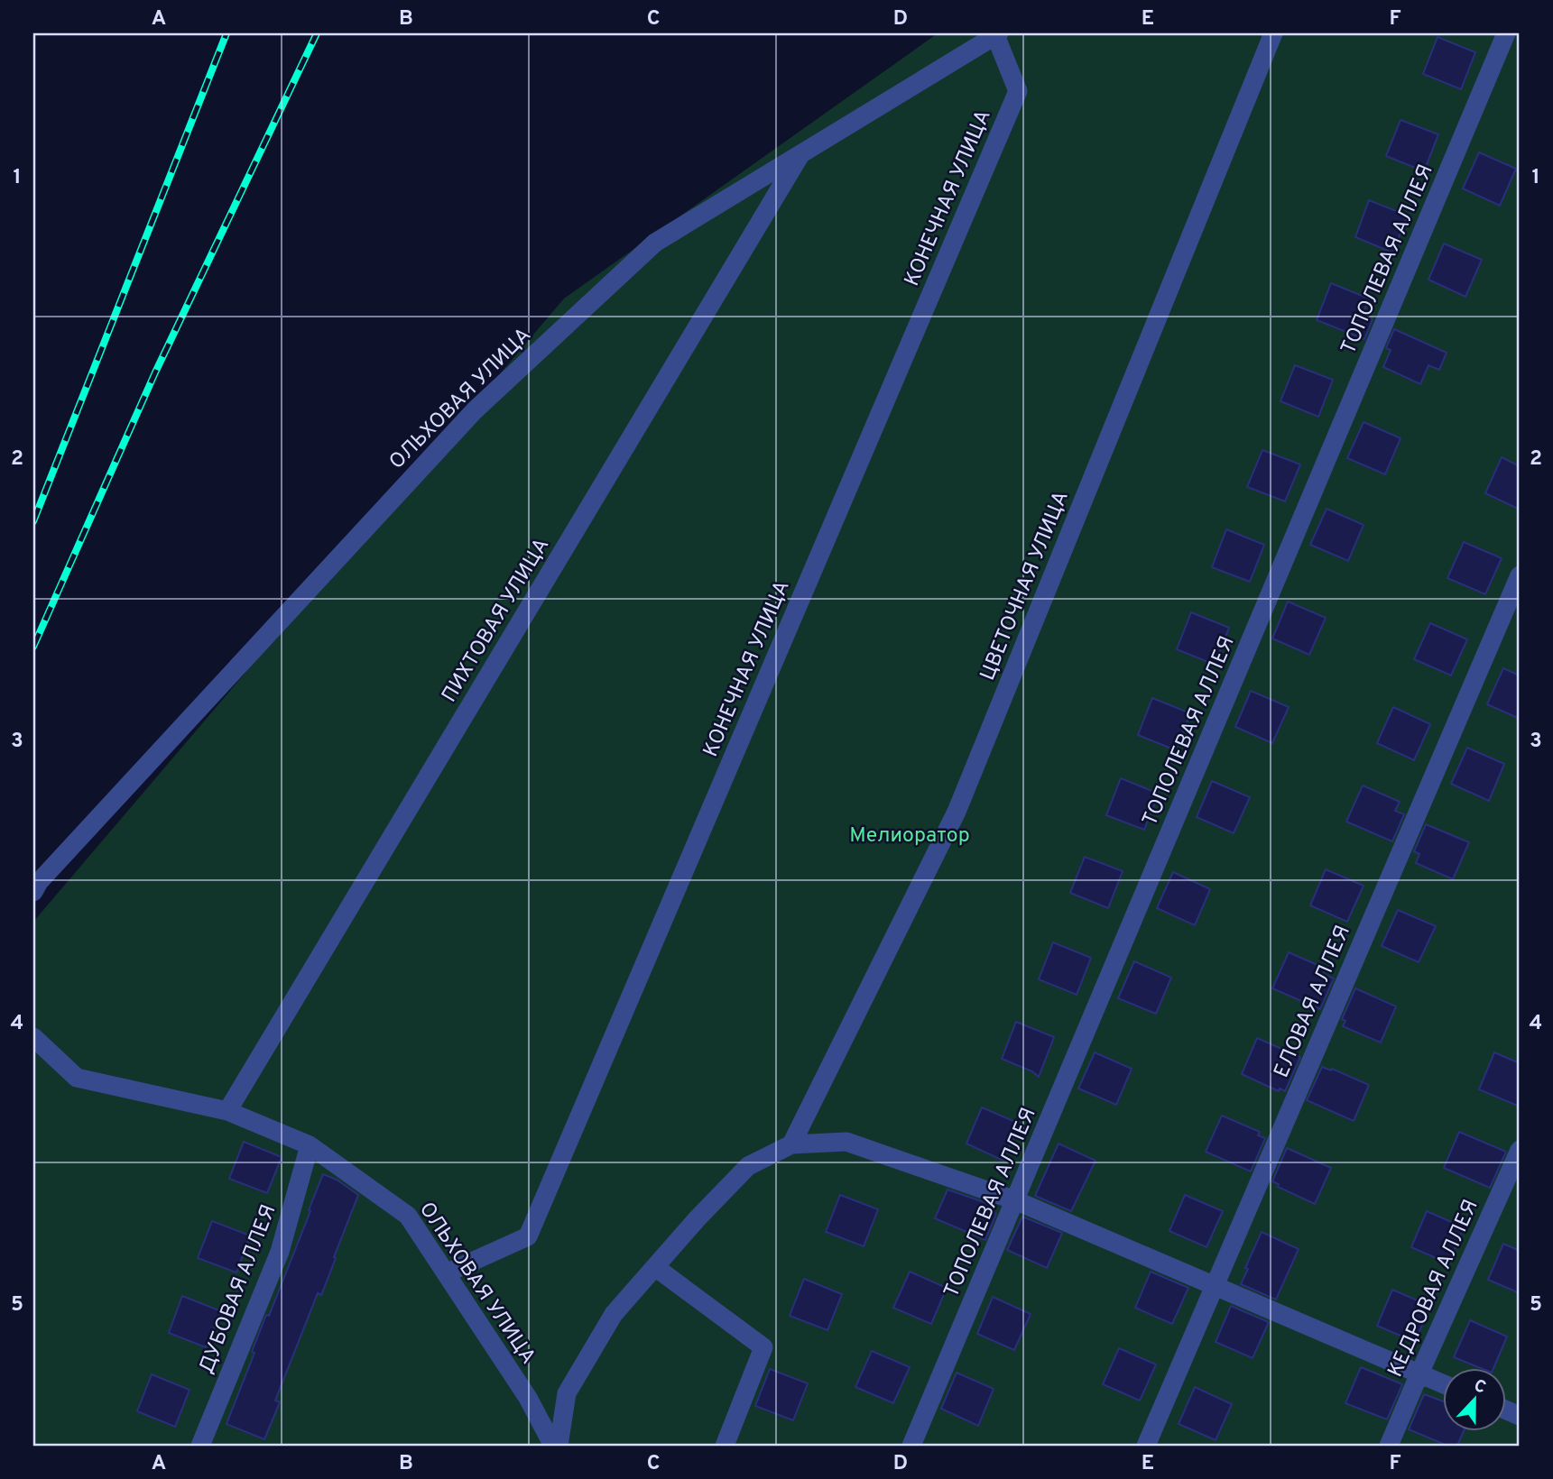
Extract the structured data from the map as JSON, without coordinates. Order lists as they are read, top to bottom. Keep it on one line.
{"streets":{"street":["КОНЕЧНАЯ УЛИЦА","ТОПОЛЕВАЯ АЛЛЕЯ","ОЛЬХОВАЯ УЛИЦА","ЦВЕТОЧНАЯ УЛИЦА","ПИХТОВАЯ УЛИЦА","ЕЛОВАЯ АЛЛЕЯ","КЕДРОВАЯ АЛЛЕЯ","ДУБОВАЯ АЛЛЕЯ"]},"crossings":[["КОНЕЧНАЯ УЛИЦА","ОЛЬХОВАЯ УЛИЦА"],["ОЛЬХОВАЯ УЛИЦА","ПИХТОВАЯ УЛИЦА"],["ОЛЬХОВАЯ УЛИЦА","ДУБОВАЯ АЛЛЕЯ"]],"parks":["Мелиоратор"],"north":"top","grid":{"columns":["A","B","C","D","E","F"],"rows":["1","2","3","4","5"]}}
